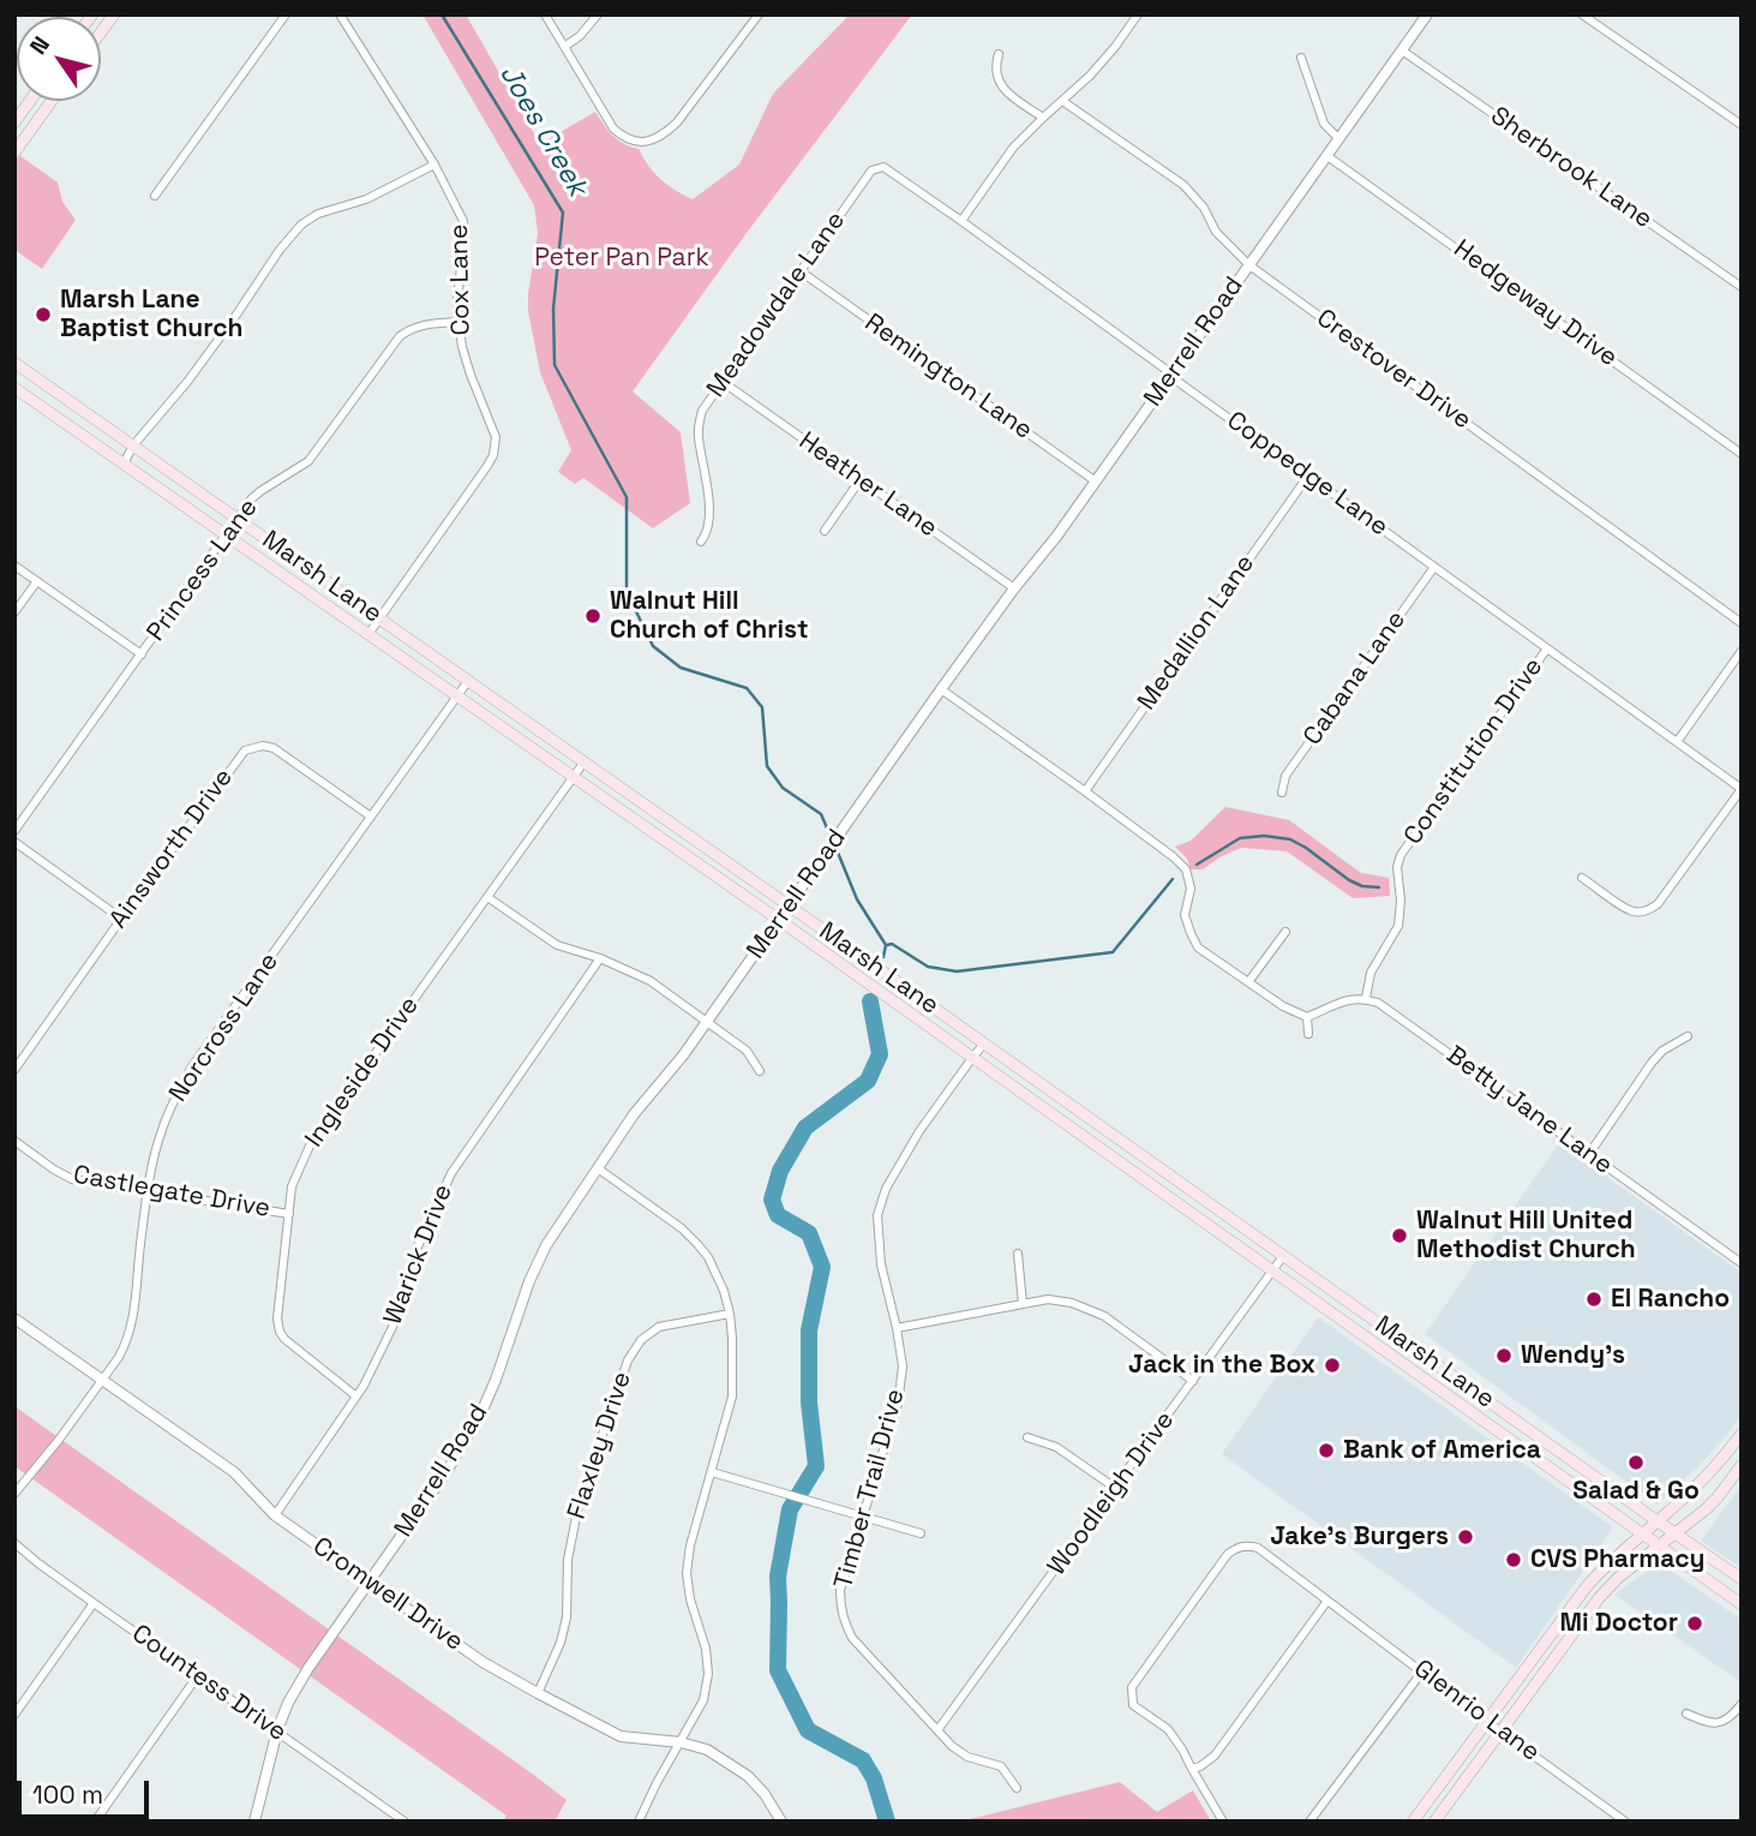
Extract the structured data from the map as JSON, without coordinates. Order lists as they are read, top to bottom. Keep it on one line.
{"streets":{"main road":["Marsh Lane"],"street":["Sherbrook Lane","Cox Lane","Hedgeway Drive","Meadowdale Lane","Merrell Road","Crestover Drive","Remington Lane","Coppedge Lane","Heather Lane","Princess Lane","Medallion Lane","Cabana Lane","Constitution Drive","Ainsworth Drive","Norcross Lane","Ingleside Drive","Betty Jane Lane","Castlegate Drive","Warick Drive","Flaxley Drive","Timber Trail Drive","Woodleigh Drive","Cromwell Drive","Countess Drive","Glenrio Lane"]},"crossings":[["Sherbrook Lane","Merrell Road"],["Cox Lane","Princess Lane"],["Cox Lane","Marsh Lane"],["Hedgeway Drive","Merrell Road"],["Meadowdale Lane","Remington Lane"],["Meadowdale Lane","Coppedge Lane"],["Meadowdale Lane","Heather Lane"],["Merrell Road","Crestover Drive"],["Merrell Road","Remington Lane"],["Merrell Road","Coppedge Lane"],["Merrell Road","Heather Lane"],["Merrell Road","Marsh Lane"],["Merrell Road","Cromwell Drive"],["Merrell Road","Countess Drive"],["Coppedge Lane","Medallion Lane"],["Coppedge Lane","Cabana Lane"],["Coppedge Lane","Constitution Drive"],["Princess Lane","Marsh Lane"],["Marsh Lane","Norcross Lane"],["Marsh Lane","Ingleside Drive"],["Marsh Lane","Timber Trail Drive"],["Marsh Lane","Woodleigh Drive"],["Constitution Drive","Betty Jane Lane"],["Ainsworth Drive","Norcross Lane"],["Norcross Lane","Castlegate Drive"],["Norcross Lane","Cromwell Drive"],["Ingleside Drive","Castlegate Drive"],["Ingleside Drive","Warick Drive"],["Warick Drive","Cromwell Drive"],["Flaxley Drive","Cromwell Drive"],["Timber Trail Drive","Woodleigh Drive"]],"water":["Joes Creek"],"parks":["Peter Pan Park"],"places":["Marsh Lane Baptist Church","Walnut Hill Church of Christ","Walnut Hill United Methodist Church","El Rancho","Wendy's","Jack in the Box","Bank of America","Salad & Go","Jake's Burgers","CVS Pharmacy","Mi Doctor"],"scale_bar":"100 m","north":"top left"}
